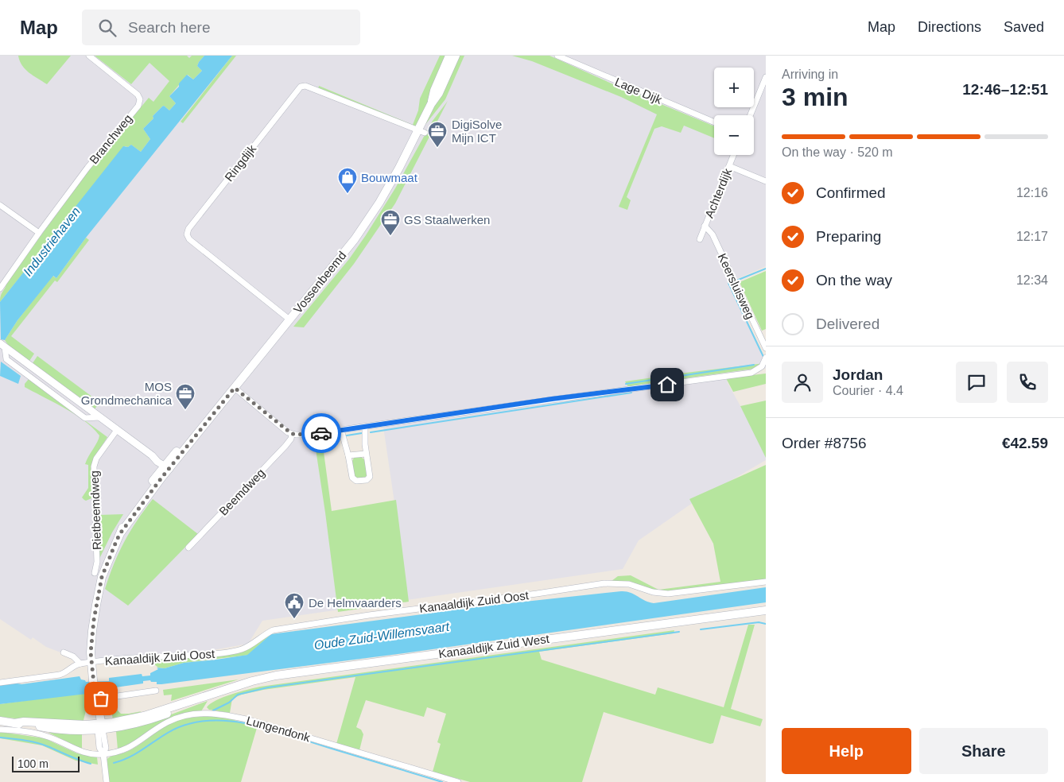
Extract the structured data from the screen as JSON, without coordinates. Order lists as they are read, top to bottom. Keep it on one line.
{"streets":{"main road":["Vossenbeemd","Kanaaldijk Zuid West"],"street":["Lage Dijk","Branchweg","Ringdijk","Achterdijk","Keersluisweg","Beemdweg","Rietbeemdweg","Kanaaldijk Zuid Oost","Lungendonk"]},"crossings":[["Ringdijk","Vossenbeemd"],["Achterdijk","Keersluisweg"],["Vossenbeemd","Kanaaldijk Zuid Oost"],["Vossenbeemd","Kanaaldijk Zuid West"]],"water":["Industriehaven","Oude Zuid-Willemsvaart"],"places":{"office":["DigiSolve Mijn ICT","GS Staalwerken","MOS Grondmechanica"],"shop":["Bouwmaat"],"public building":["De Helmvaarders"]},"scale_bar":"100 m","page":{"header":"Map","search":"Search here","nav":["Map","Directions","Saved"],"heading":["3 min","Arriving in","12:46–12:51"],"panel":["Jordan","Courier · 4.4","Order #8756","€42.59"],"map_buttons":["+","−"],"bar":"On the way · 520 m","list":[["Confirmed","12:16"],["Preparing","12:17"],["On the way","12:34"],"Delivered"],"buttons":["Help","Share"],"scale":"100 m"}}
